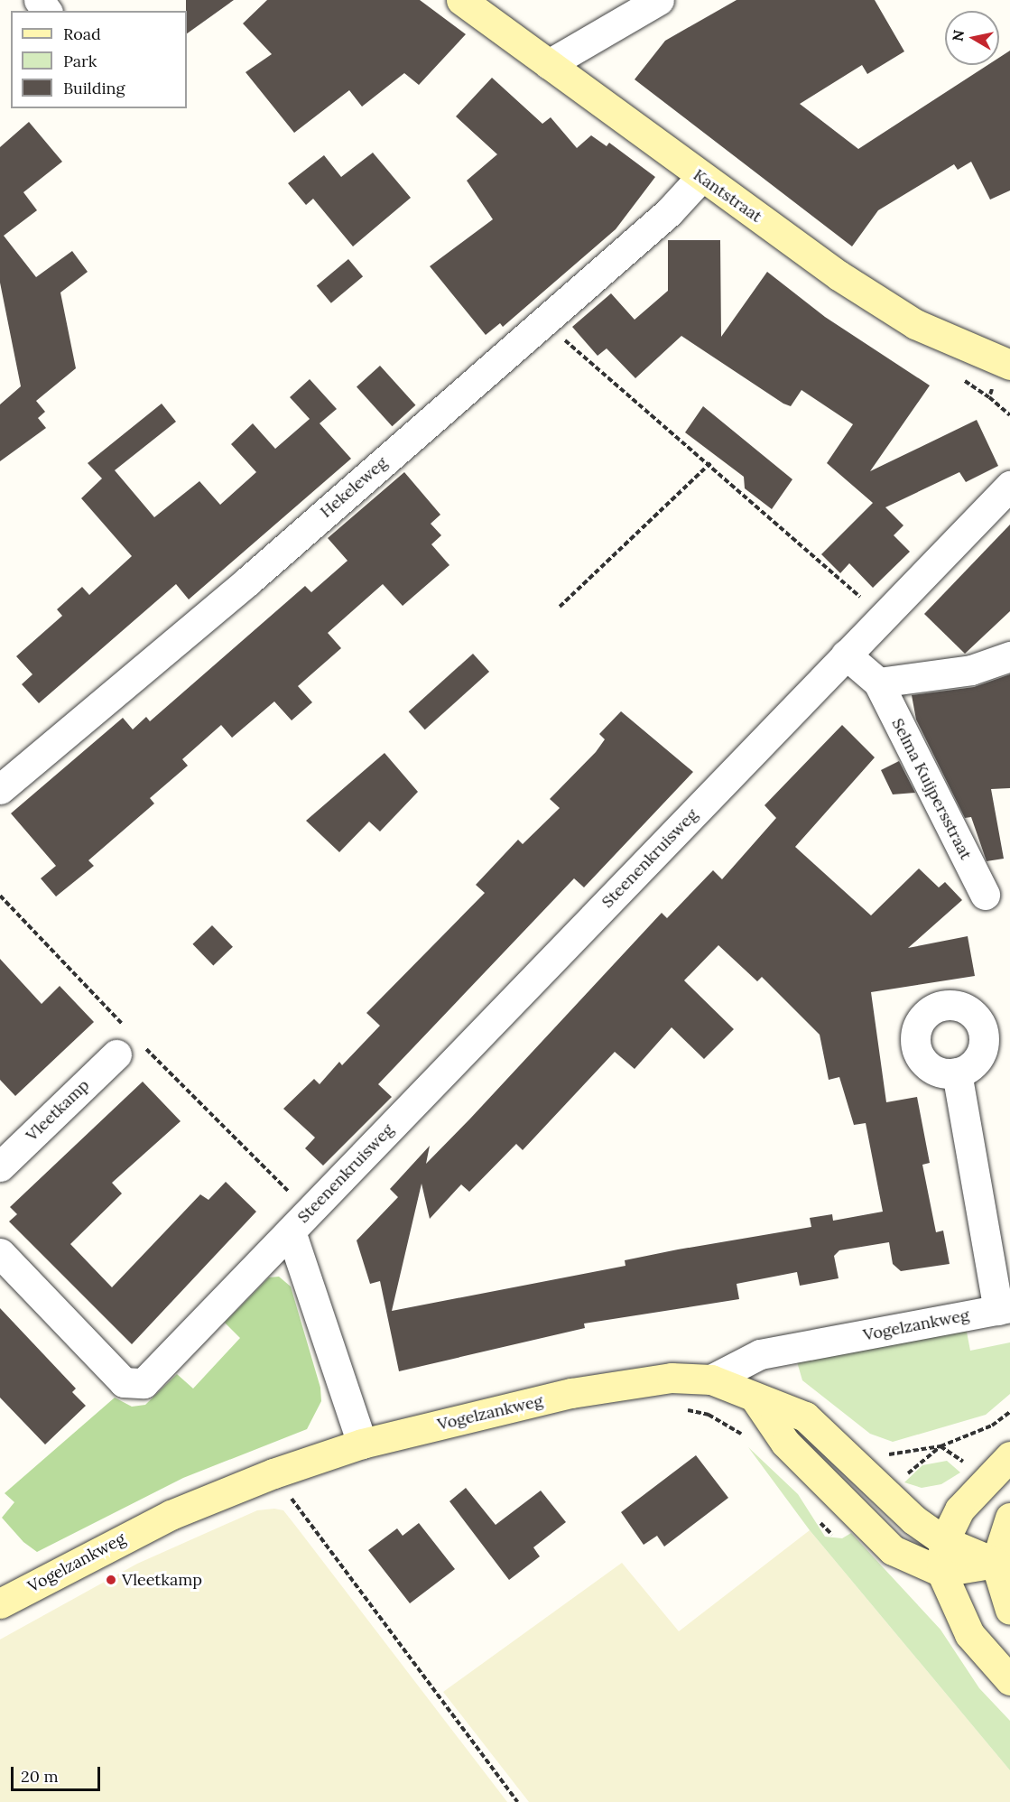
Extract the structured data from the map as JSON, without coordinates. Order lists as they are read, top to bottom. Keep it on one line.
{"streets":{"street":["Kantstraat","Hekeleweg","Selma Kuijpersstraat","Steenenkruisweg","Vleetkamp","Vogelzankweg"]},"crossings":[["Kantstraat","Hekeleweg"],["Selma Kuijpersstraat","Steenenkruisweg"],["Steenenkruisweg","Vogelzankweg"]],"places":["Vleetkamp"],"legend":["Road","Park","Building"],"scale_bar":"20 m","north":"left"}
